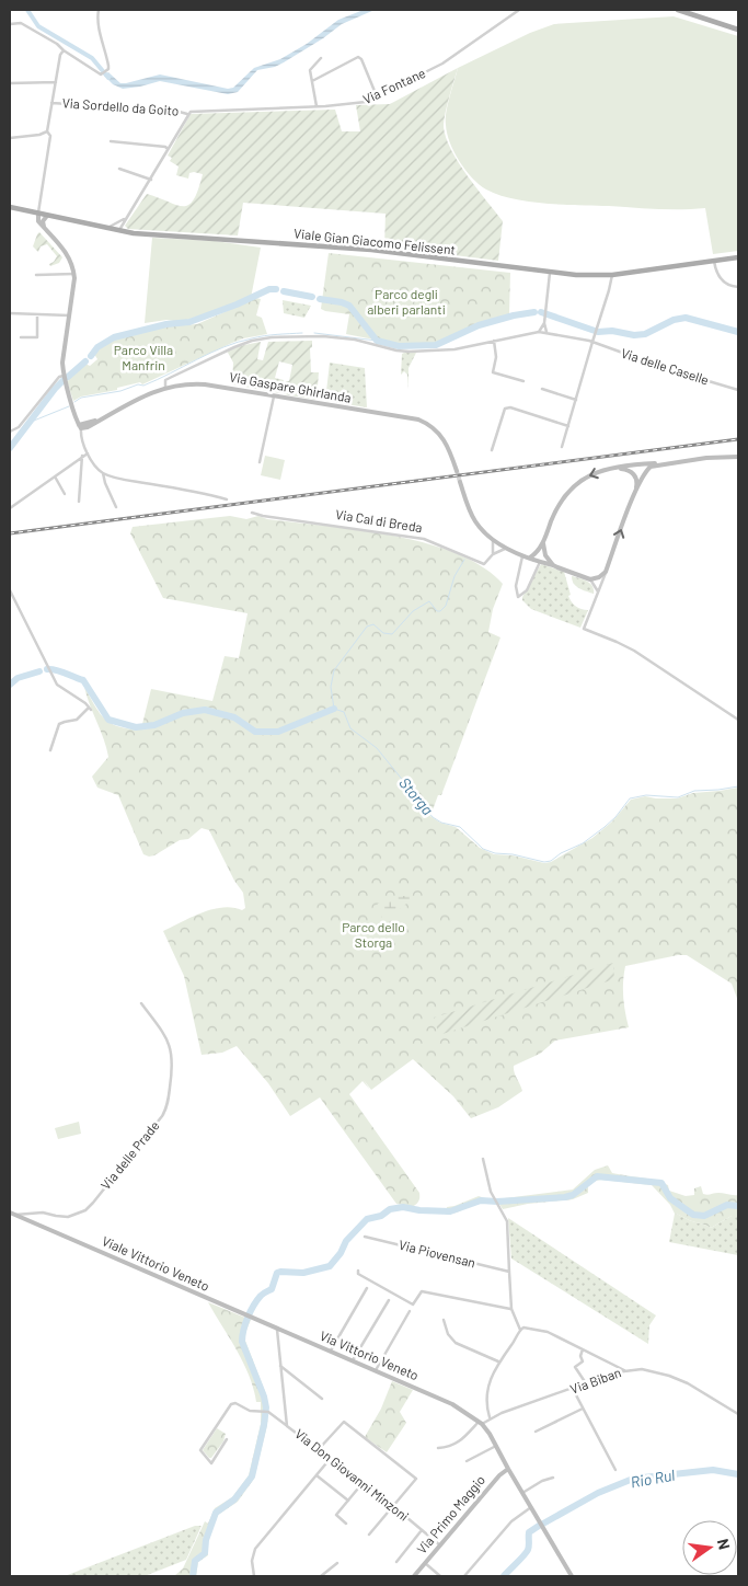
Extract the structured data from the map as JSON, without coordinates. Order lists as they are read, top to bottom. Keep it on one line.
{"streets":{"main road":["Viale Gian Giacomo Felissent"],"street":["Via Fontane","Via Sordello da Goito","Via delle Caselle","Via Gaspare Ghirlanda","Via Cal di Breda","Via delle Prade","Via Piovensan","Viale Vittorio Veneto","Via Vittorio Veneto","Via Biban","Via Don Giovanni Minzoni","Via Primo Maggio"]},"crossings":[["Via Fontane","Via Sordello da Goito"],["Via delle Caselle","Via Gaspare Ghirlanda"],["Via delle Prade","Viale Vittorio Veneto"],["Viale Vittorio Veneto","Via Vittorio Veneto"],["Via Vittorio Veneto","Via Biban"],["Via Vittorio Veneto","Via Don Giovanni Minzoni"],["Via Vittorio Veneto","Via Primo Maggio"],["Via Don Giovanni Minzoni","Via Primo Maggio"]],"water":["Storga","Rio Rul"],"parks":["Parco degli alberi parlanti","Parco Villa Manfrin","Parco dello Storga"],"north":"right"}
